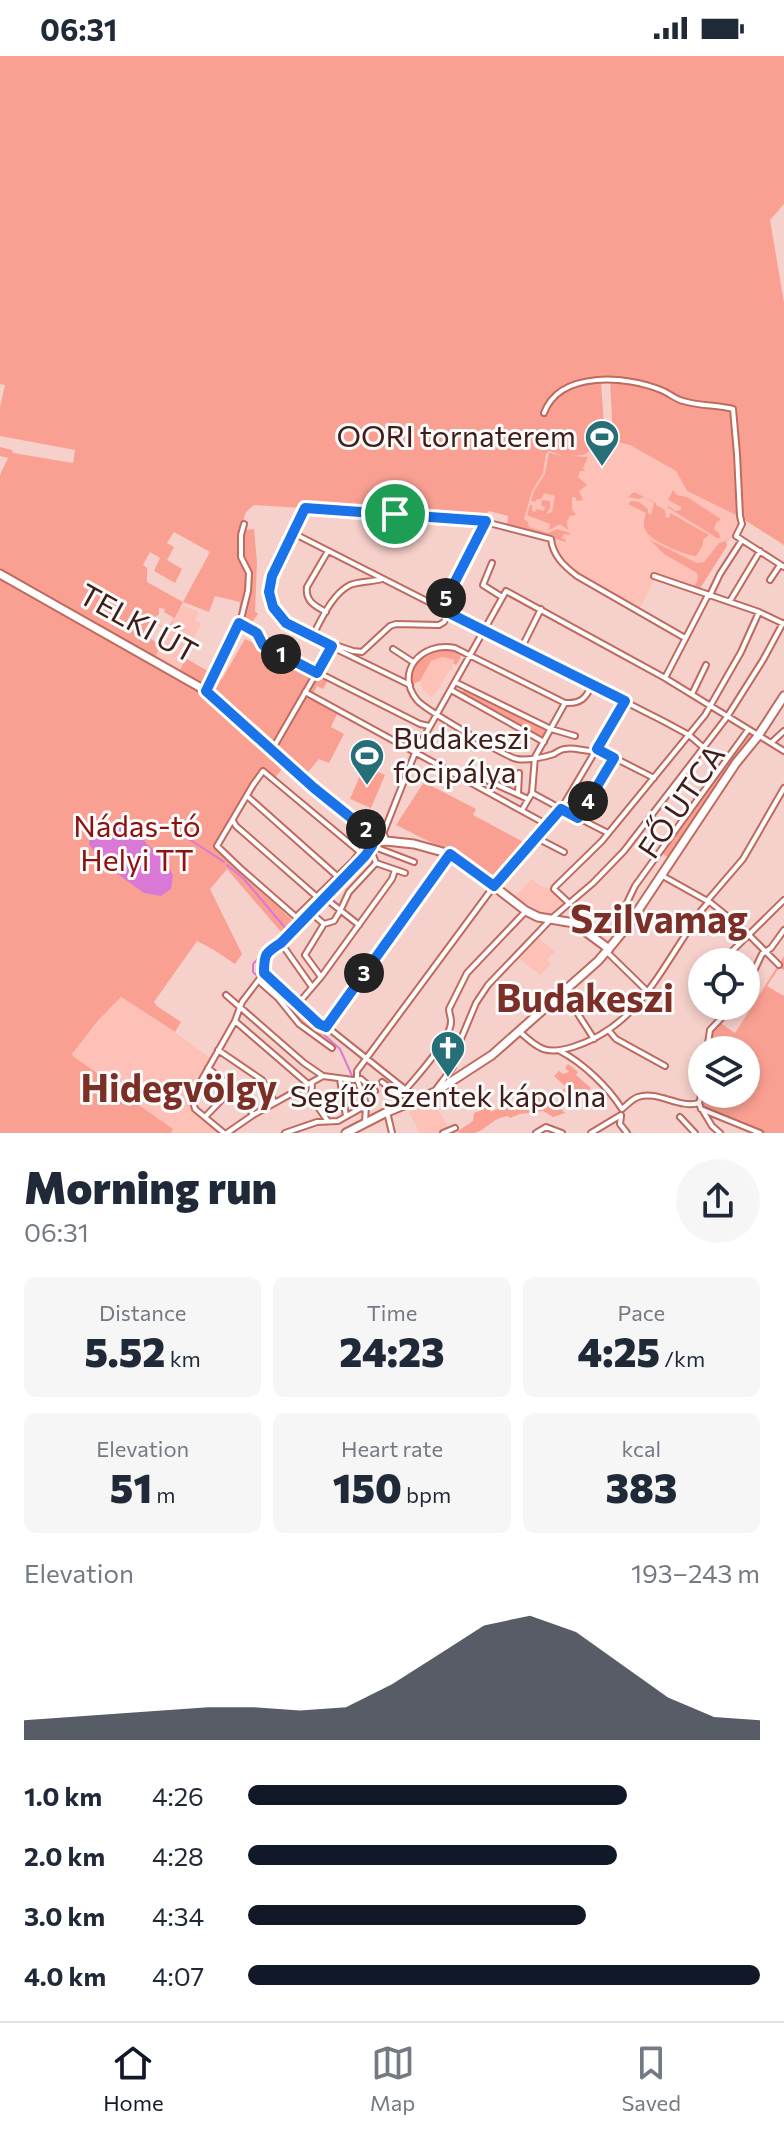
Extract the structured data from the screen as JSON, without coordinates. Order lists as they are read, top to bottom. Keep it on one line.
{"streets":{"main road":["TELKI ÚT","FŐ UTCA"]},"districts":["Szilvamag","Budakeszi","Hidegvölgy"],"parks":["Nádas-tó Helyi TT"],"places":{"sports":["OORI tornaterem","Budakeszi focipálya"],"church":["Segítő Szentek kápolna"]},"page":{"status":"06:31","pins":["5","1","4","2","3"],"heading":["Morning run","06:31"],"stats":[["Distance","5.52 km"],["Time","24:23"],["Pace","4:25 /km"],["Elevation","51 m"],["Heart rate","150 bpm"],["kcal","383"]],"chart":["Elevation","193–243 m"],"list":[{"name":"1.0 km","note":"4:26"},{"name":"2.0 km","note":"4:28"},{"name":"3.0 km","note":"4:34"},{"name":"4.0 km","note":"4:07"}],"tabs":["Home","Map","Saved"]}}
